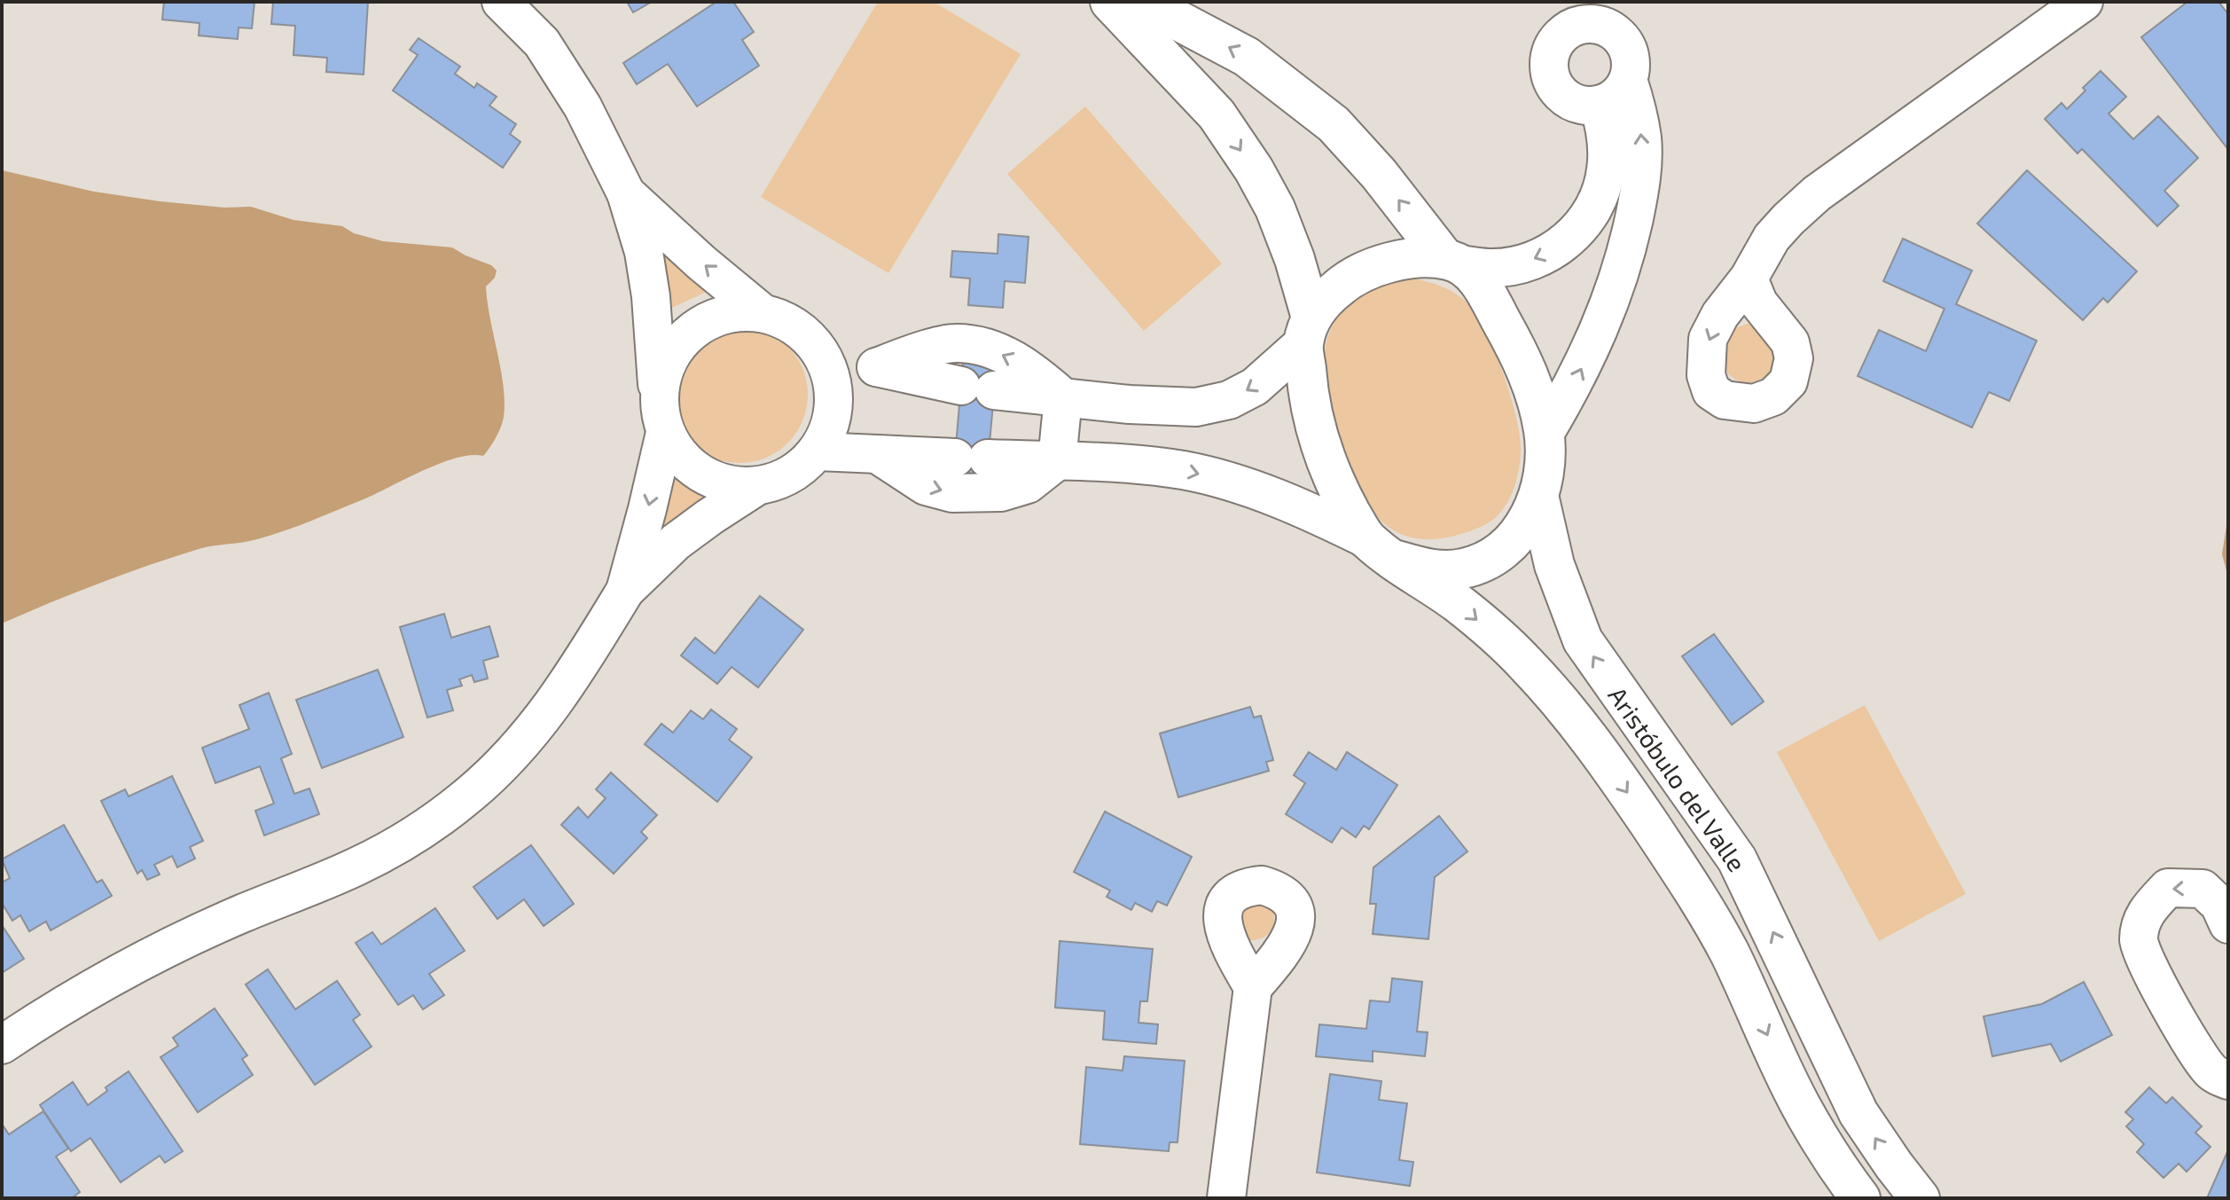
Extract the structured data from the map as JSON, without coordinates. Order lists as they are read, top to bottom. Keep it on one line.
{"streets":{"street":["Aristóbulo del Valle"]}}
